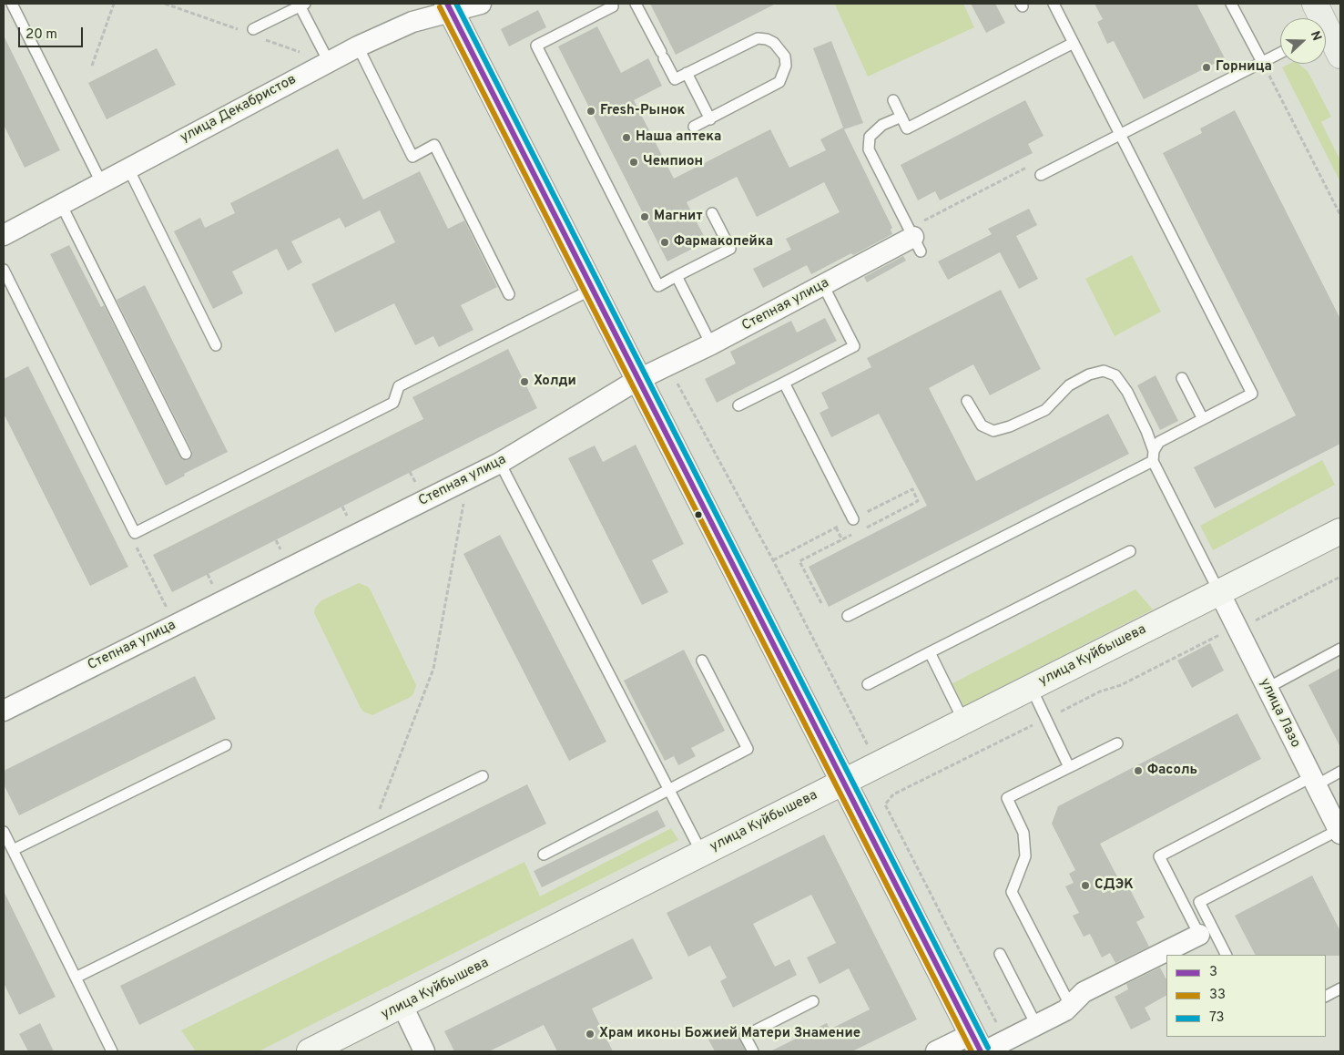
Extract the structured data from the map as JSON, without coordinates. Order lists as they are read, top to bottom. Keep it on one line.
{"streets":{"main road":["улица Куйбышева"],"street":["улица Декабристов","Степная улица","улица Лазо"]},"crossings":[["улица Куйбышева","улица Лазо"]],"places":["Горница","Fresh-Рынок","Наша аптека","Чемпион","Магнит","Фармакопейка","Холди","Фасоль","СДЭК","Храм иконы Божией Матери Знамение"],"lines":["transit line 3","transit line 73","transit line 33"],"legend":["3","33","73"],"scale_bar":"20 m","north":"right"}
